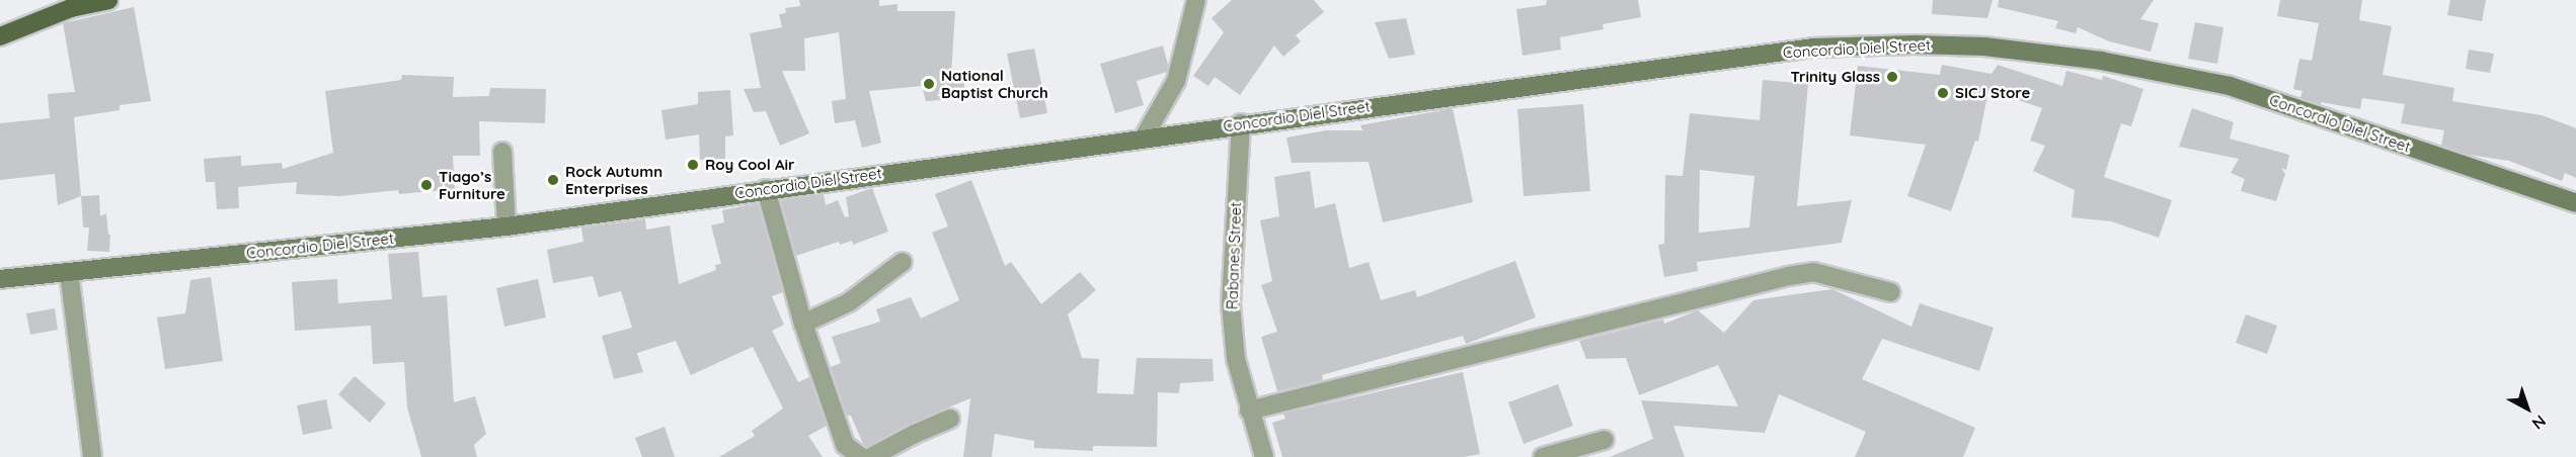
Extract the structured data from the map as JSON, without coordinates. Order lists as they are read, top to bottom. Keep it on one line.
{"streets":{"main road":["Concordio Diel Street"],"street":["Rabanes Street"]},"crossings":[["Concordio Diel Street","Rabanes Street"]],"places":["Trinity Glass","National Baptist Church","SICJ Store","Roy Cool Air","Rock Autumn Enterprises","Tiago’s Furniture"],"north":"bottom right"}
